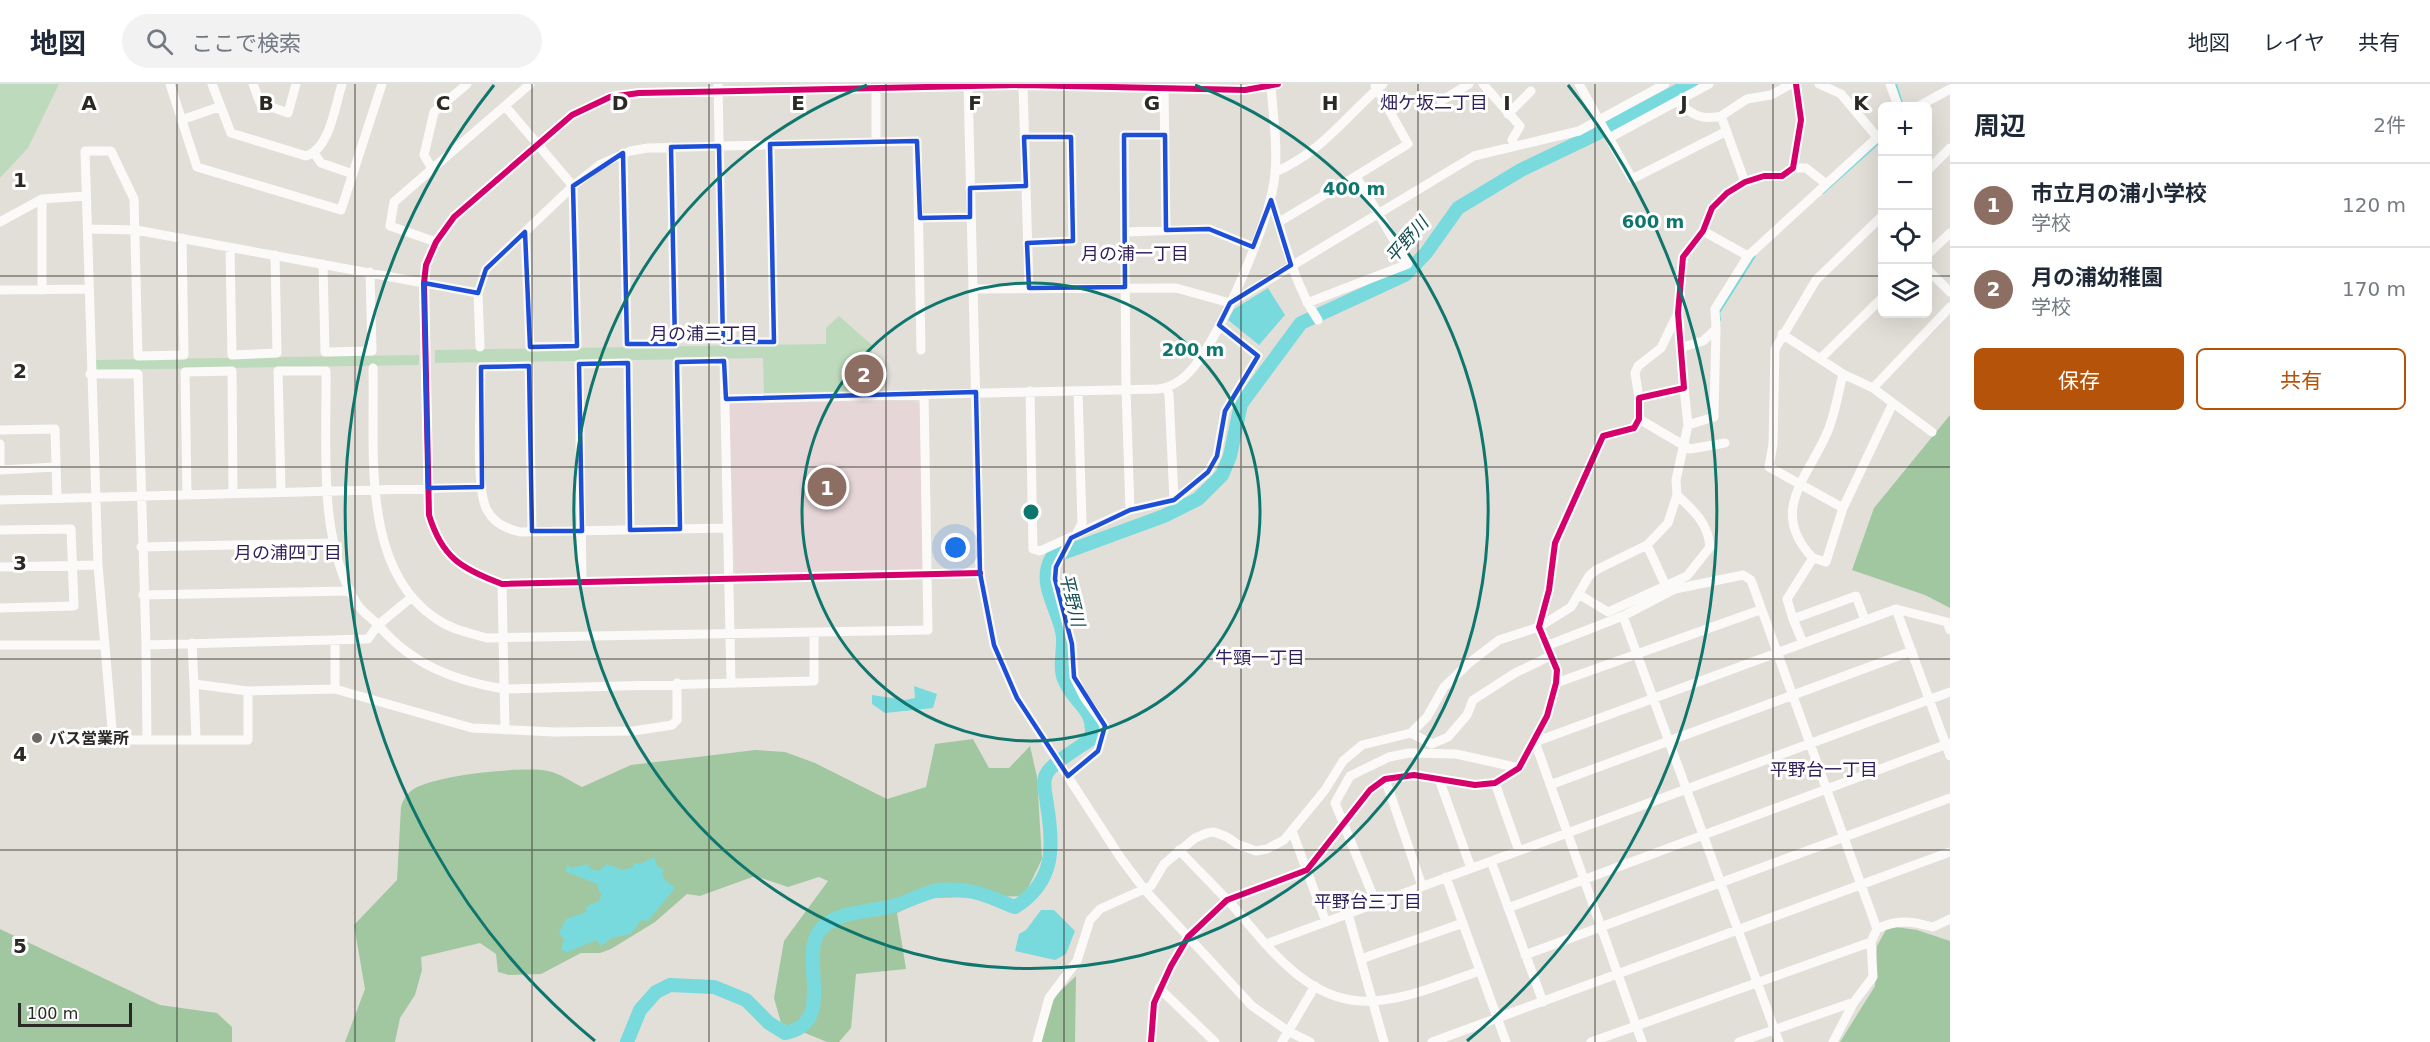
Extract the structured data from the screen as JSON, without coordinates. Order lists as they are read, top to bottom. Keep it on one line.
{"districts":["畑ケ坂二丁目","月の浦一丁目","月の浦三丁目","月の浦四丁目","牛頸一丁目","平野台一丁目","平野台三丁目"],"water":["平野川"],"places":["バス営業所"],"scale_bar":"100 m","page":{"header":"地図","search":"ここで検索","nav":["地図","レイヤ","共有"],"heading":["周辺","2件"],"map_buttons":["+","−"],"list":[{"mark":"1","name":"市立月の浦小学校","note":"学校","value":"120 m"},{"mark":"2","name":"月の浦幼稚園","note":"学校","value":"170 m"}],"buttons":["保存","共有"],"pins":["2","1"],"scale":"100 m"},"grid":{"columns":["A","B","C","D","E","F","G","H","I","J","K"],"rows":["1","2","3","4","5"]},"rings":["400 m","600 m","200 m"]}
